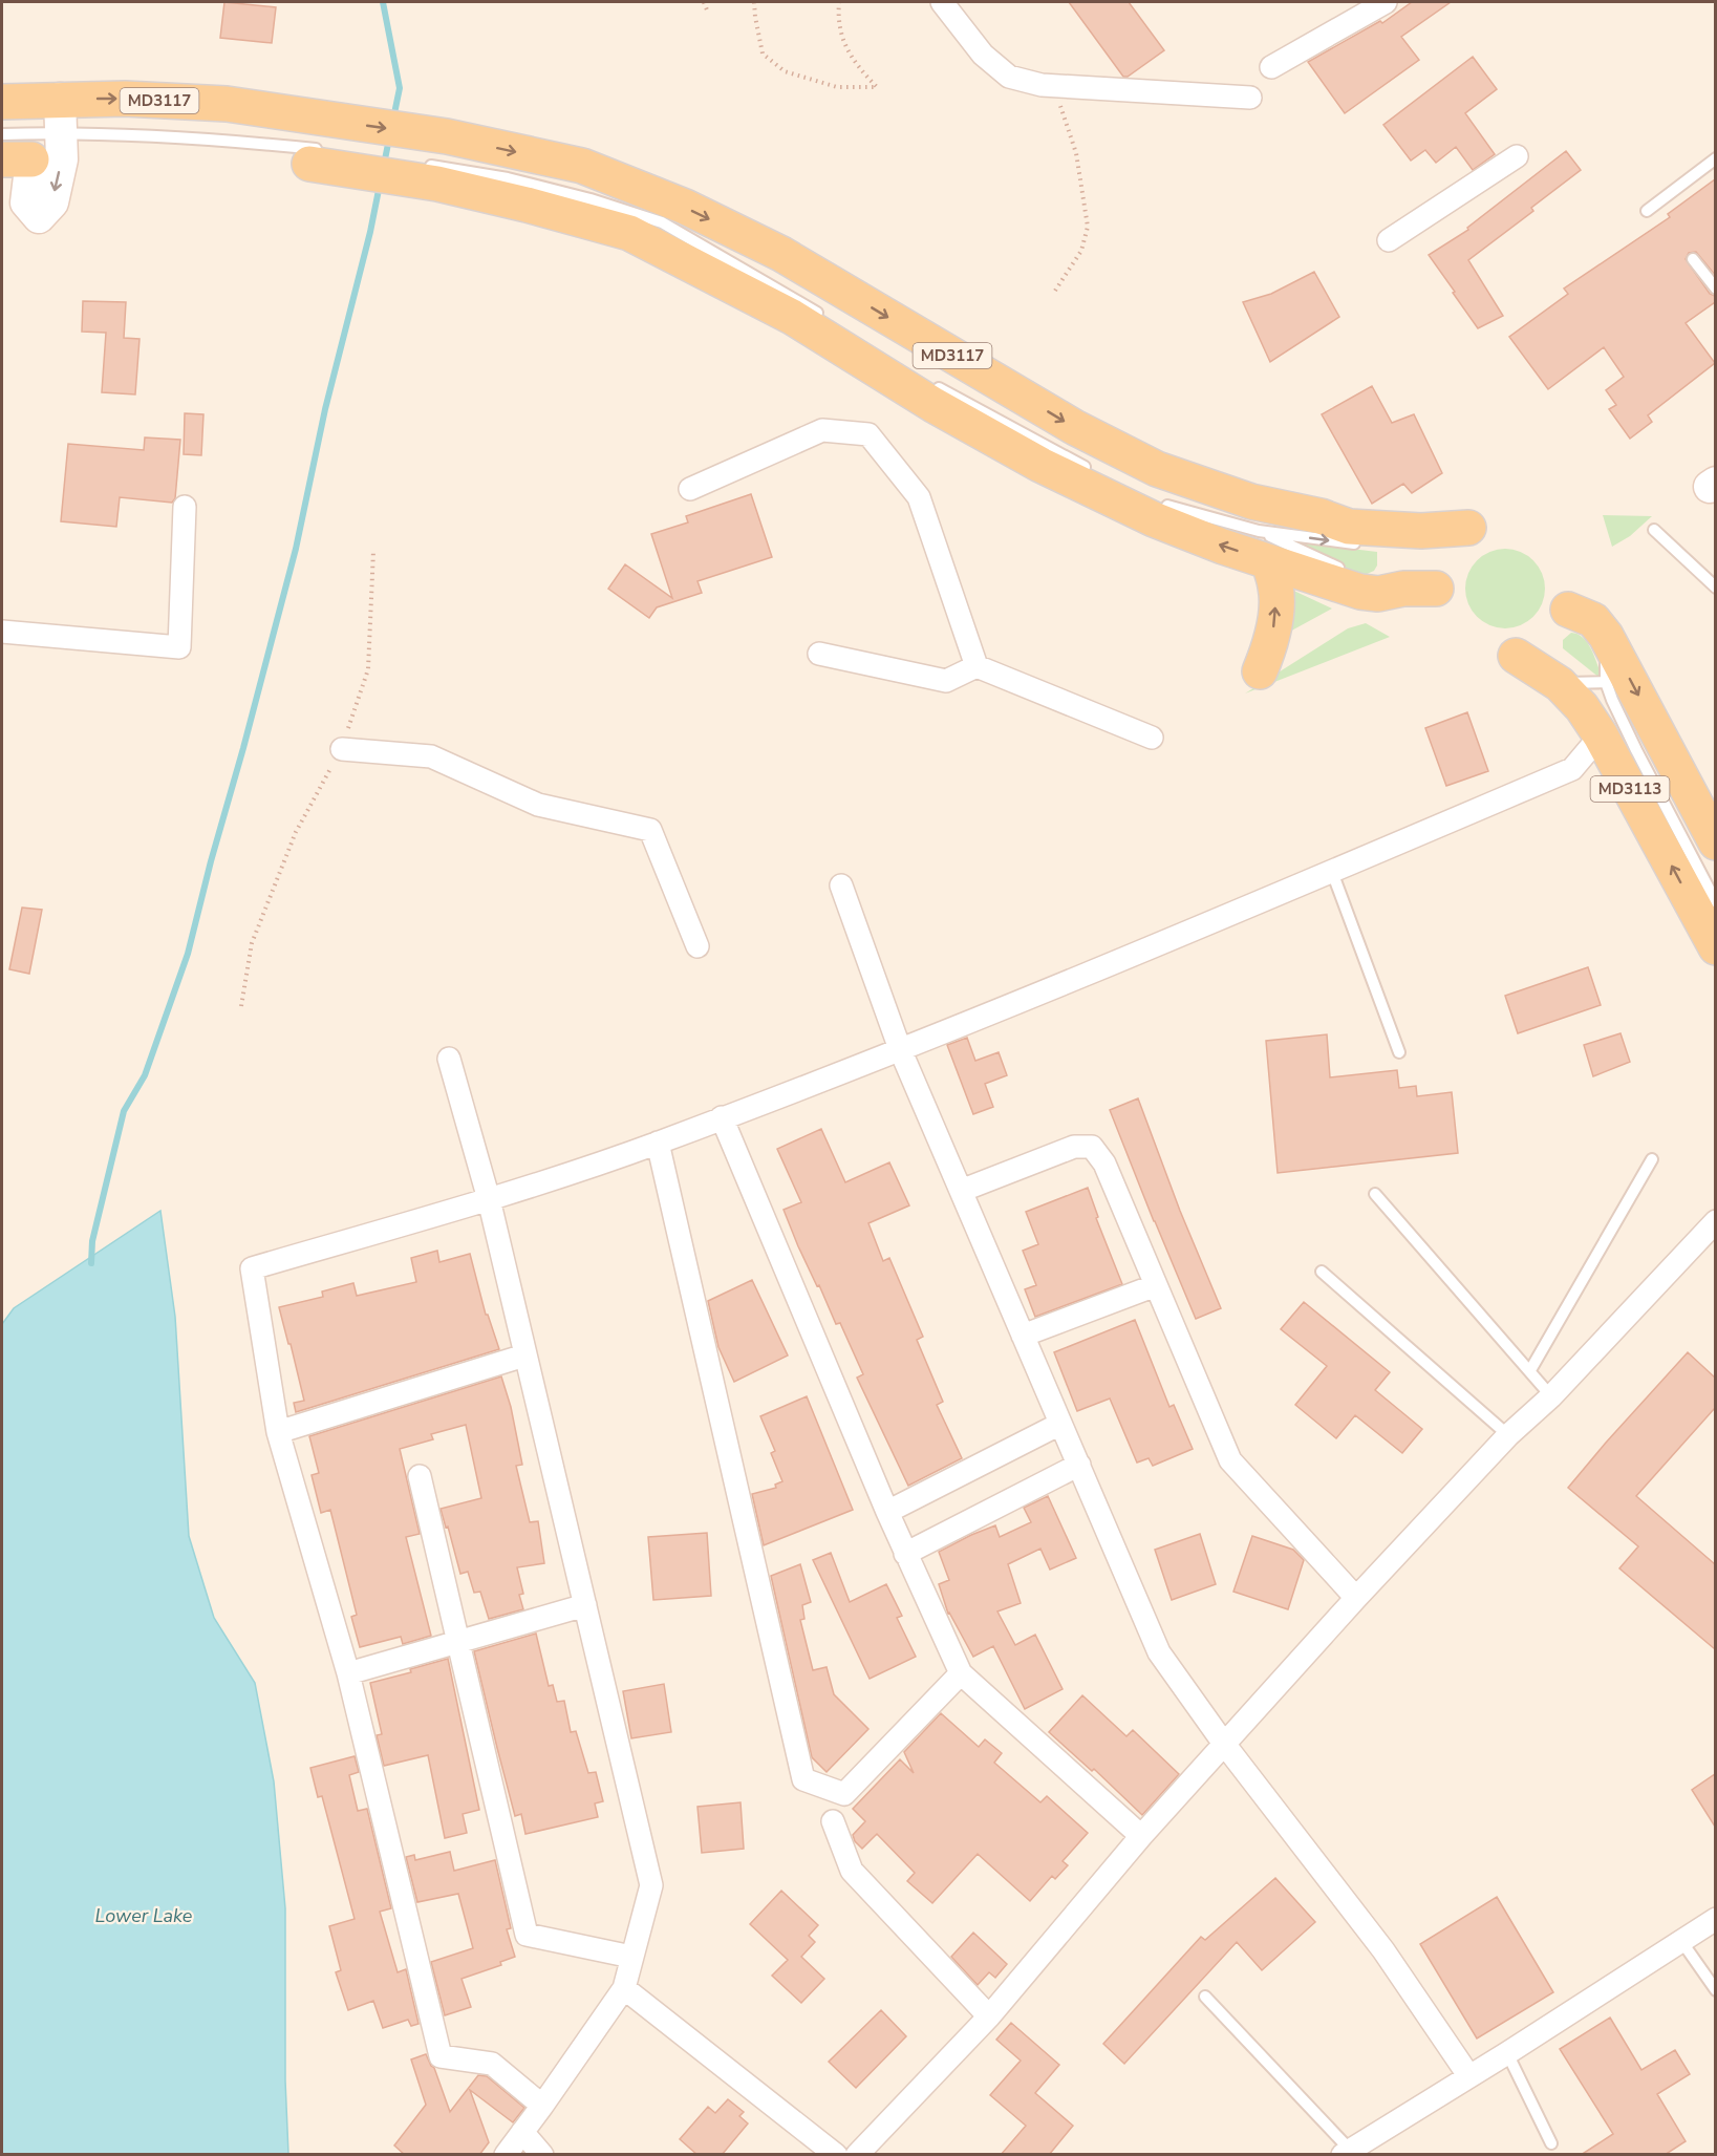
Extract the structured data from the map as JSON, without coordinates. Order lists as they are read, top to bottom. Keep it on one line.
{"streets":{"main road":["MD3117","MD3113"]},"water":["Lower Lake"]}
